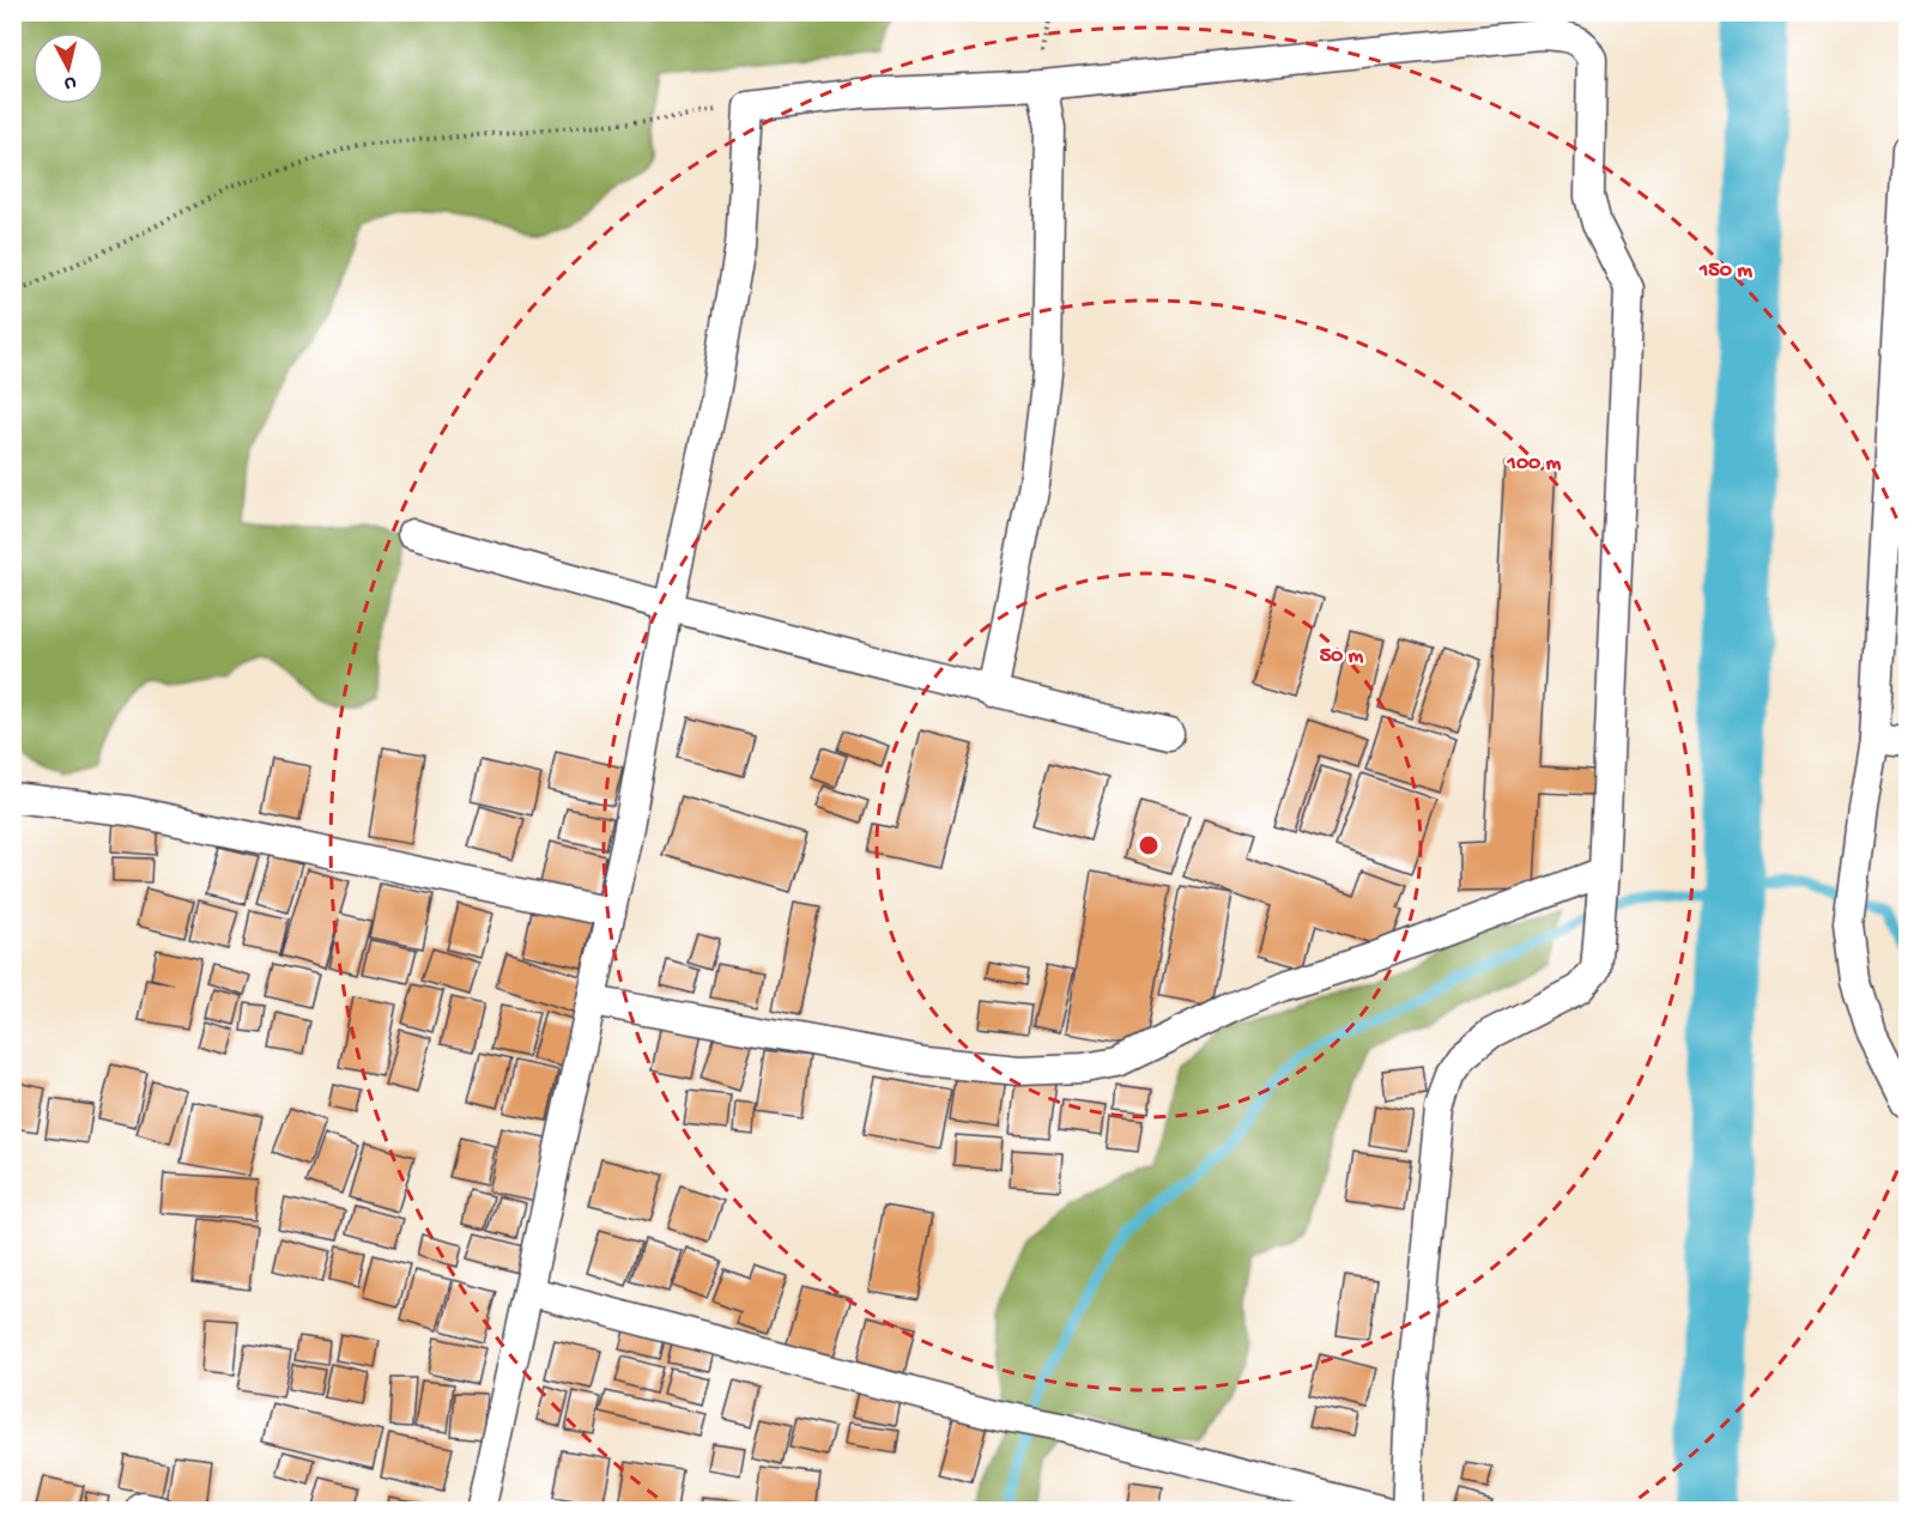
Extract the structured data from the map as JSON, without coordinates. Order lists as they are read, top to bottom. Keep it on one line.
{"north":"bottom","rings":["150 m","100 m","50 m"]}
